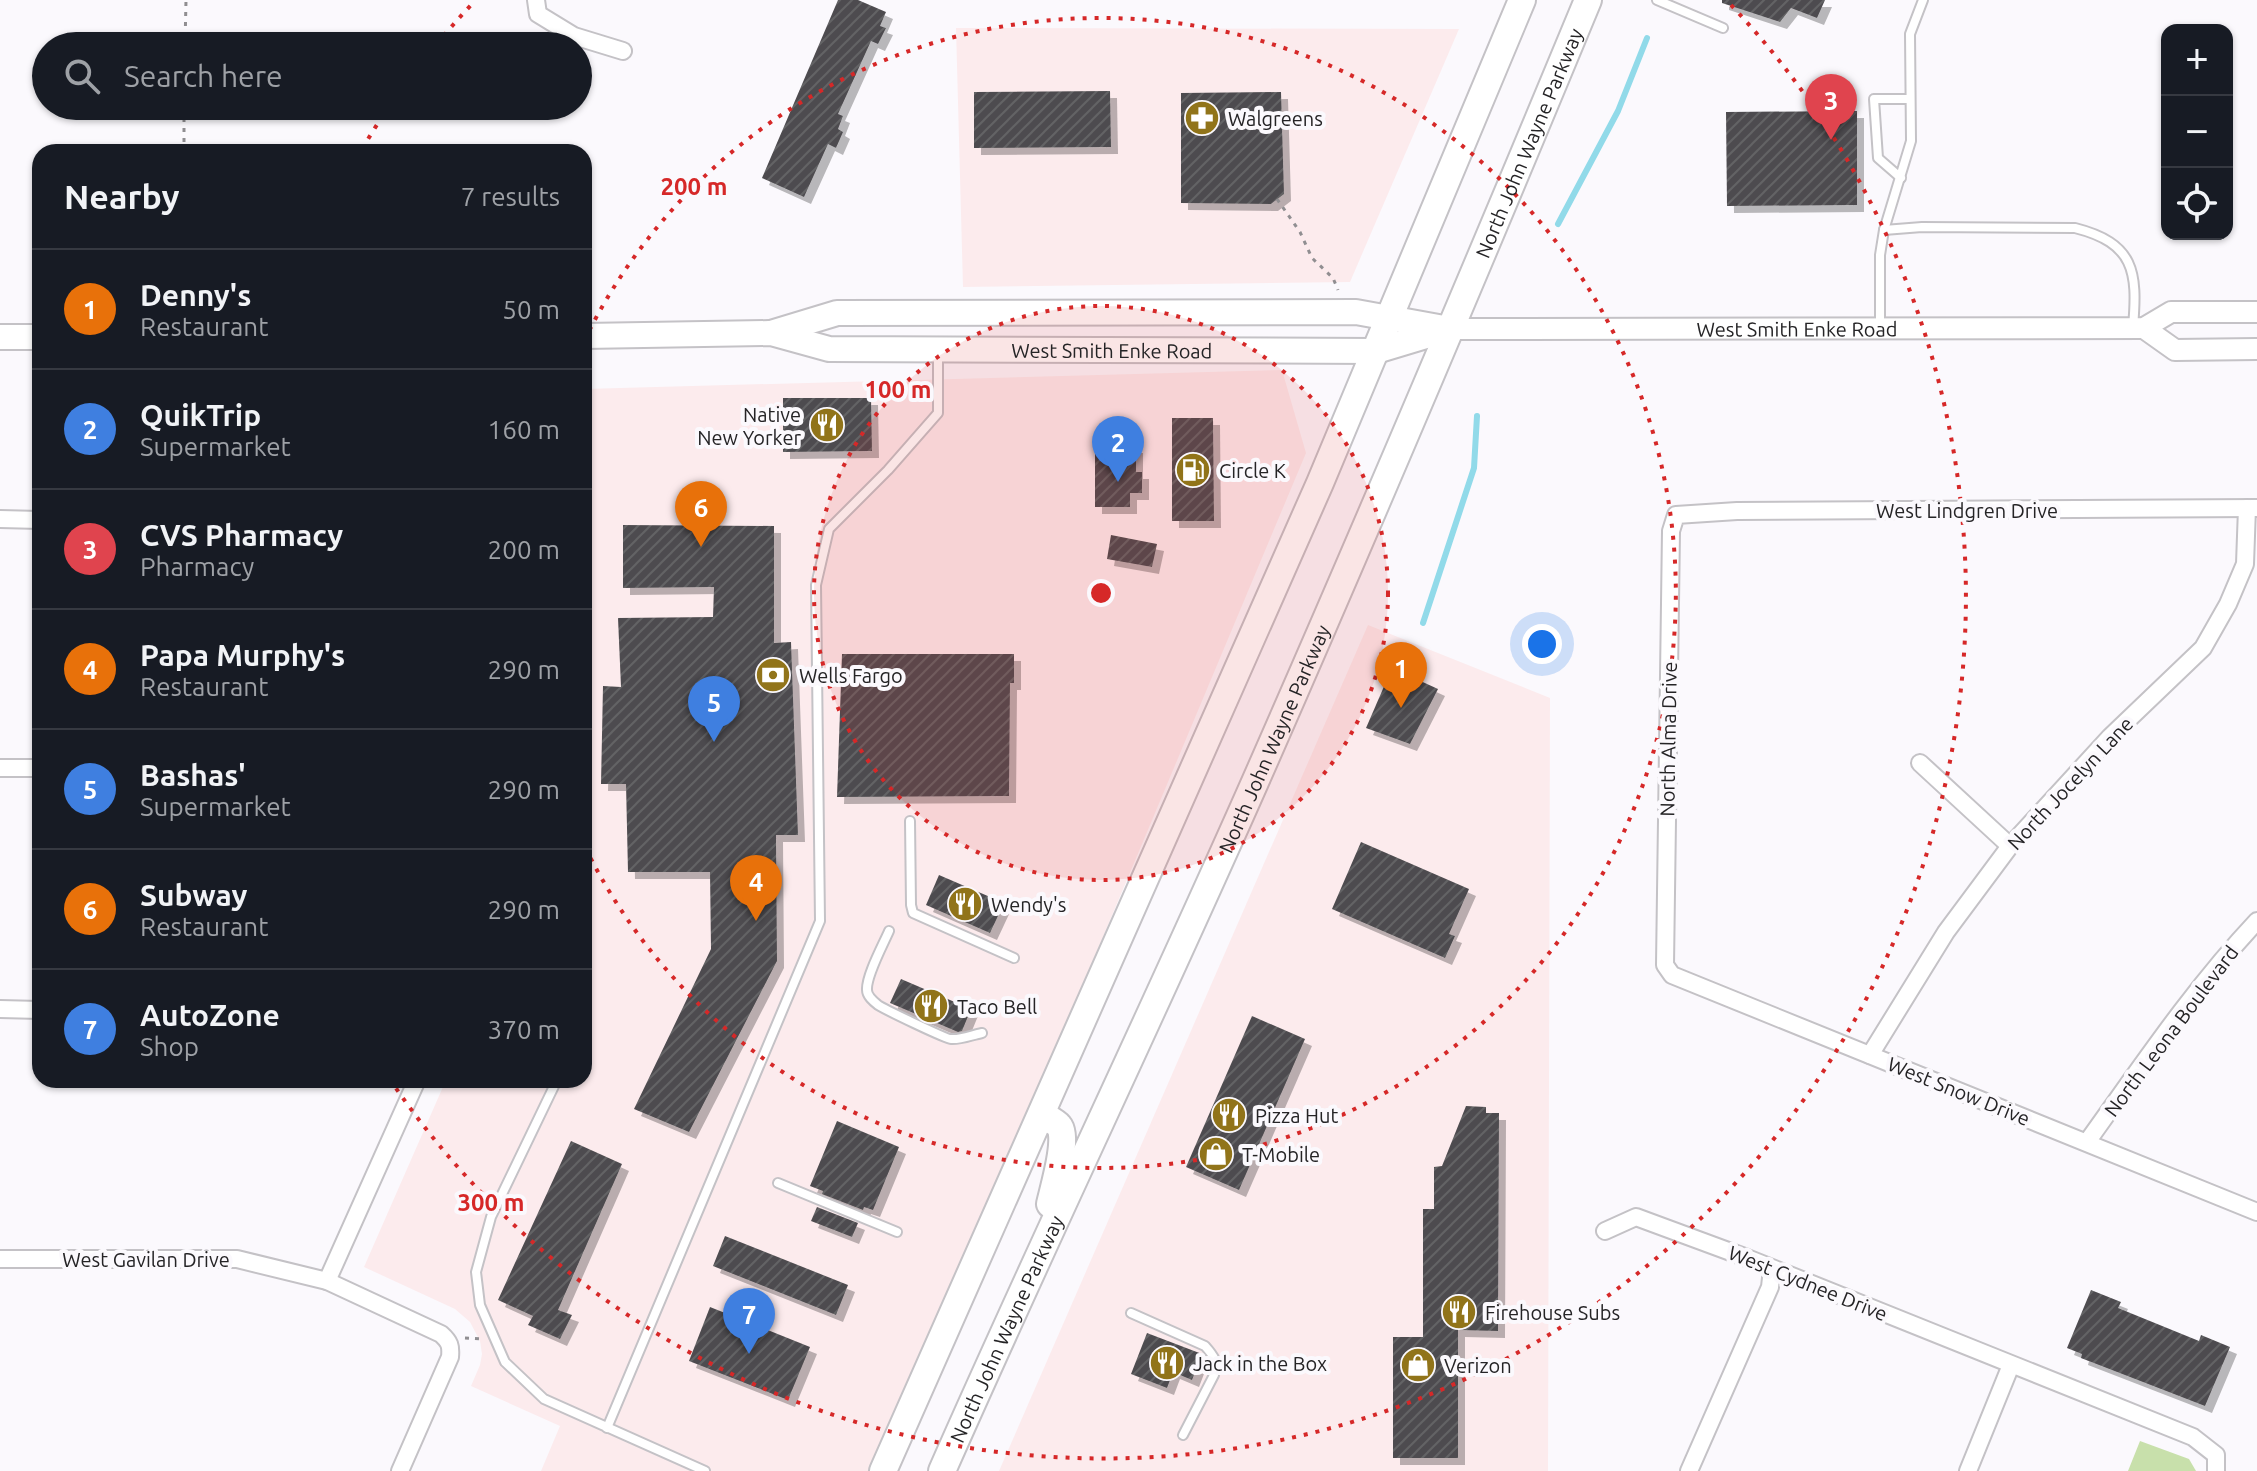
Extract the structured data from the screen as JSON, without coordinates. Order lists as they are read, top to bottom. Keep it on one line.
{"streets":{"highway":["North John Wayne Parkway"],"main road":["West Smith Enke Road"],"street":["West Lindgren Drive","North Alma Drive","North Jocelyn Lane","North Leona Boulevard","West Snow Drive","West Gavilan Drive","West Cydnee Drive"]},"crossings":[["North John Wayne Parkway","West Smith Enke Road"],["West Lindgren Drive","North Alma Drive"],["West Lindgren Drive","North Jocelyn Lane"],["North Alma Drive","West Snow Drive"],["North Jocelyn Lane","West Snow Drive"],["North Leona Boulevard","West Snow Drive"]],"places":{"pharmacy":["Walgreens"],"restaurant":["Native New Yorker","Wendy's","Taco Bell","Pizza Hut","Firehouse Subs","Jack in the Box"],"fuel station":["Circle K"],"bank":["Wells Fargo"],"shop":["T-Mobile","Verizon"]},"page":{"map_buttons":["+","−"],"search":"Search here","pins":["3","2","6","1","5","4","7"],"heading":["Nearby","7 results"],"list":[{"mark":"1","name":"Denny's","note":"Restaurant","value":"50 m"},{"mark":"2","name":"QuikTrip","note":"Supermarket","value":"160 m"},{"mark":"3","name":"CVS Pharmacy","note":"Pharmacy","value":"200 m"},{"mark":"4","name":"Papa Murphy's","note":"Restaurant","value":"290 m"},{"mark":"5","name":"Bashas'","note":"Supermarket","value":"290 m"},{"mark":"6","name":"Subway","note":"Restaurant","value":"290 m"},{"mark":"7","name":"AutoZone","note":"Shop","value":"370 m"}]},"rings":["200 m","100 m","300 m"]}
